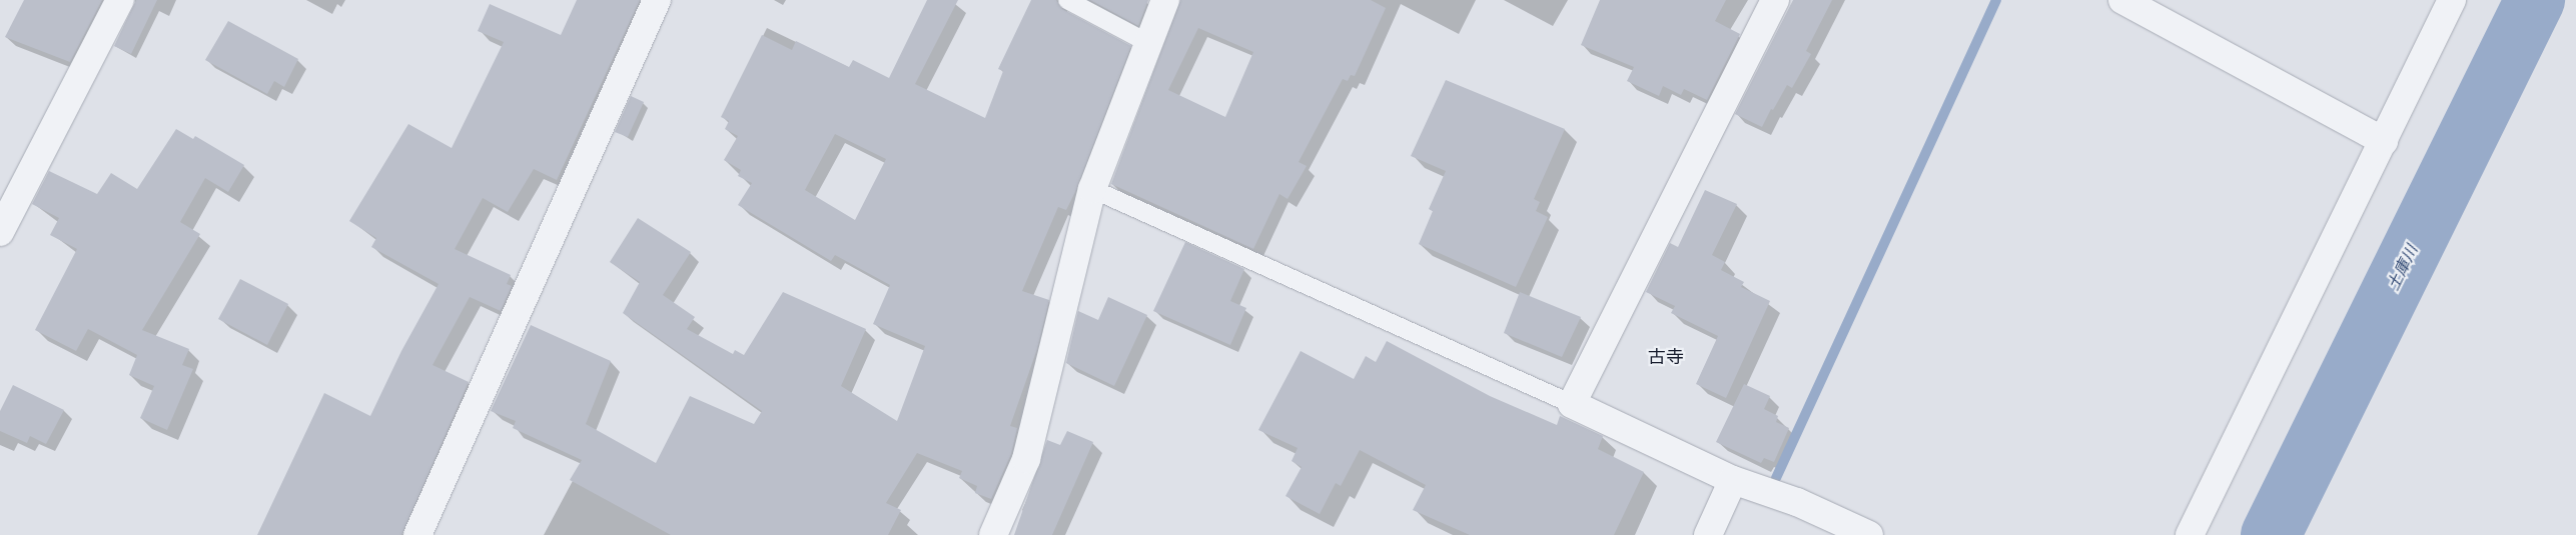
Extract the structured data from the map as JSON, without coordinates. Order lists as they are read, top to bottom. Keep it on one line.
{"districts":["古寺"],"water":["土庫川"]}
